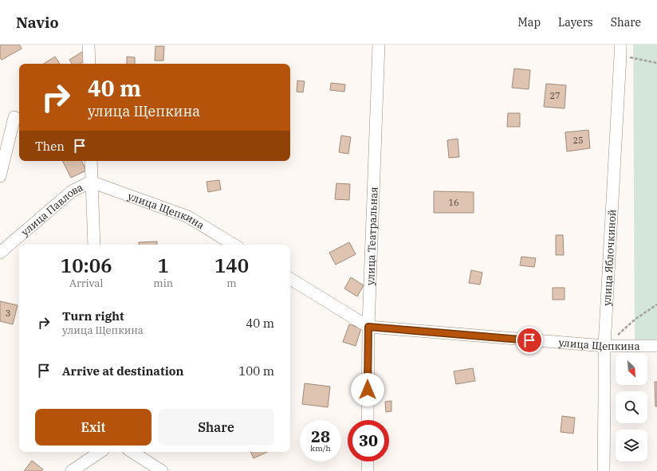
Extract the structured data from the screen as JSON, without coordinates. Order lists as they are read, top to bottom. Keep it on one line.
{"streets":{"street":["улица Павлова","улица Щепкина","улица Театральная","улица Яблочкиной"]},"crossings":[["улица Павлова","улица Щепкина"],["улица Щепкина","улица Театральная"],["улица Щепкина","улица Яблочкиной"]],"house_numbers":["27","25","16","3"],"north":"bottom right","page":{"header":"Navio","nav":["Map","Layers","Share"],"turn":["40 m","улица Щепкина"],"then":"Then","eta":["10:06","Arrival","1","min","140","m"],"list":[{"name":"Turn right","note":"улица Щепкина","value":"40 m"},{"name":"Arrive at destination","value":"100 m"}],"buttons":["Exit","Share"],"speed":"28 km/h","limit":"30"}}
